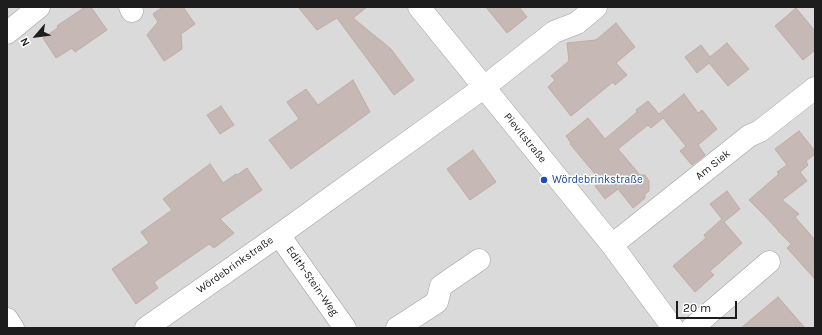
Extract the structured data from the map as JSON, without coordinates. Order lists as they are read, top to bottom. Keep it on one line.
{"streets":{"street":["Pievitstraße","Am Siek","Wördebrinkstraße","Edith-Stein-Weg"]},"crossings":[["Pievitstraße","Am Siek"],["Pievitstraße","Wördebrinkstraße"],["Wördebrinkstraße","Edith-Stein-Weg"]],"places":["Wördebrinkstraße"],"scale_bar":"20 m","north":"bottom left"}
